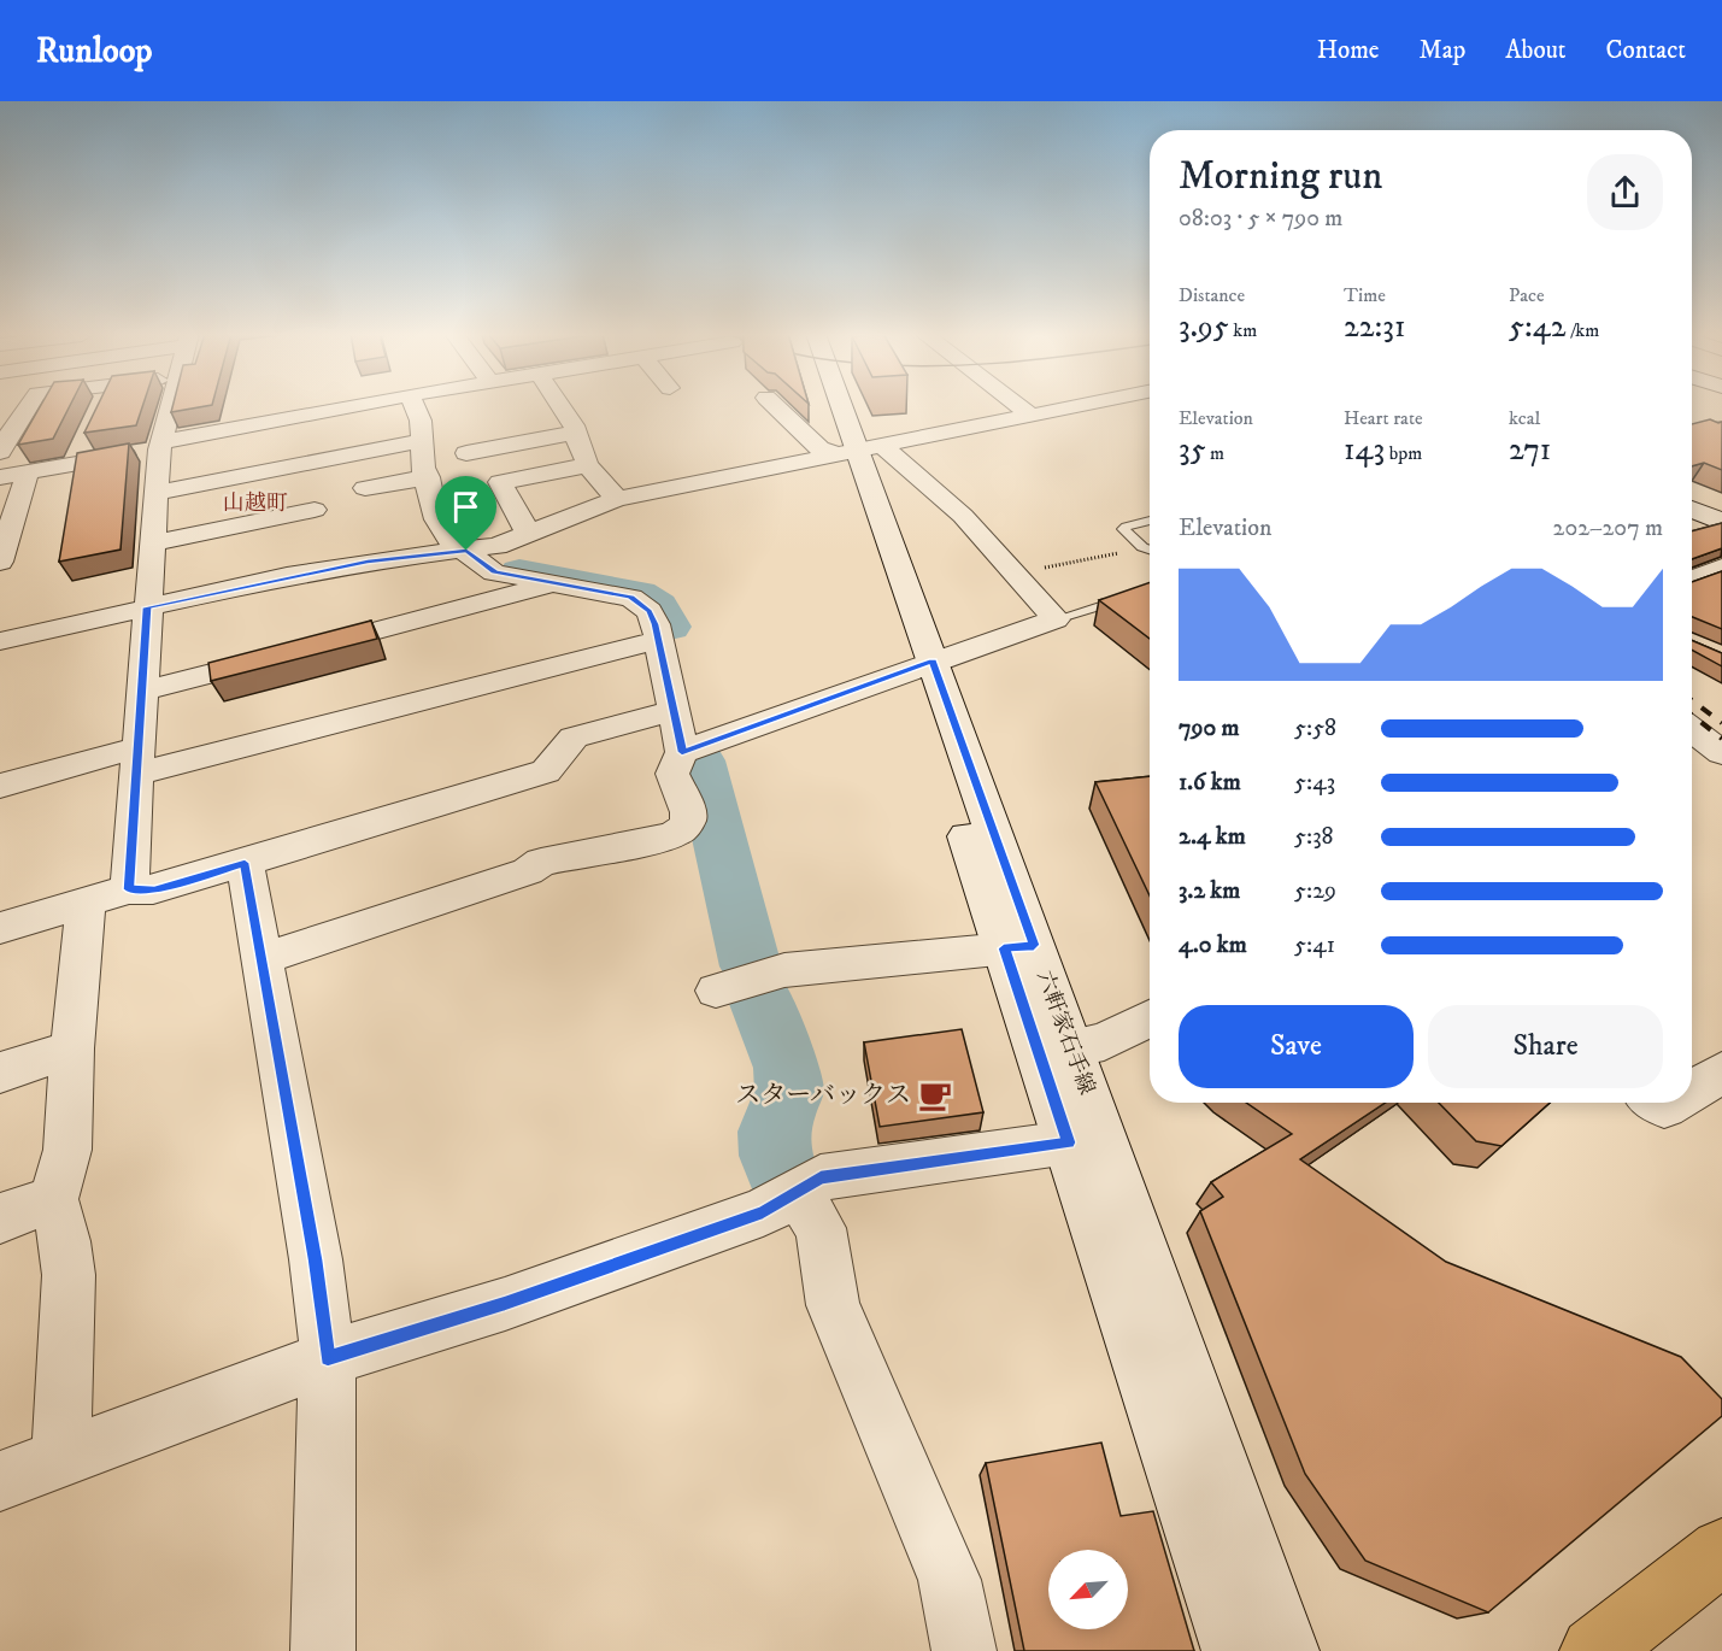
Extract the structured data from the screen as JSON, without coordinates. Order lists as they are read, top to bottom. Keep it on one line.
{"streets":{"main road":["六軒家石手線"]},"districts":["山越町"],"places":{"cafe":["スターバックス"]},"north":"bottom left","page":{"header":"Runloop","nav":["Home","Map","About","Contact"],"heading":["Morning run","08:03 · 5 × 790 m"],"stats":[["Distance","3.95 km"],["Time","22:31"],["Pace","5:42 /km"],["Elevation","35 m"],["Heart rate","143 bpm"],["kcal","271"]],"chart":["Elevation","202–207 m"],"list":[{"name":"790 m","note":"5:58"},{"name":"1.6 km","note":"5:43"},{"name":"2.4 km","note":"5:38"},{"name":"3.2 km","note":"5:29"},{"name":"4.0 km","note":"5:41"}],"buttons":["Save","Share"]}}
